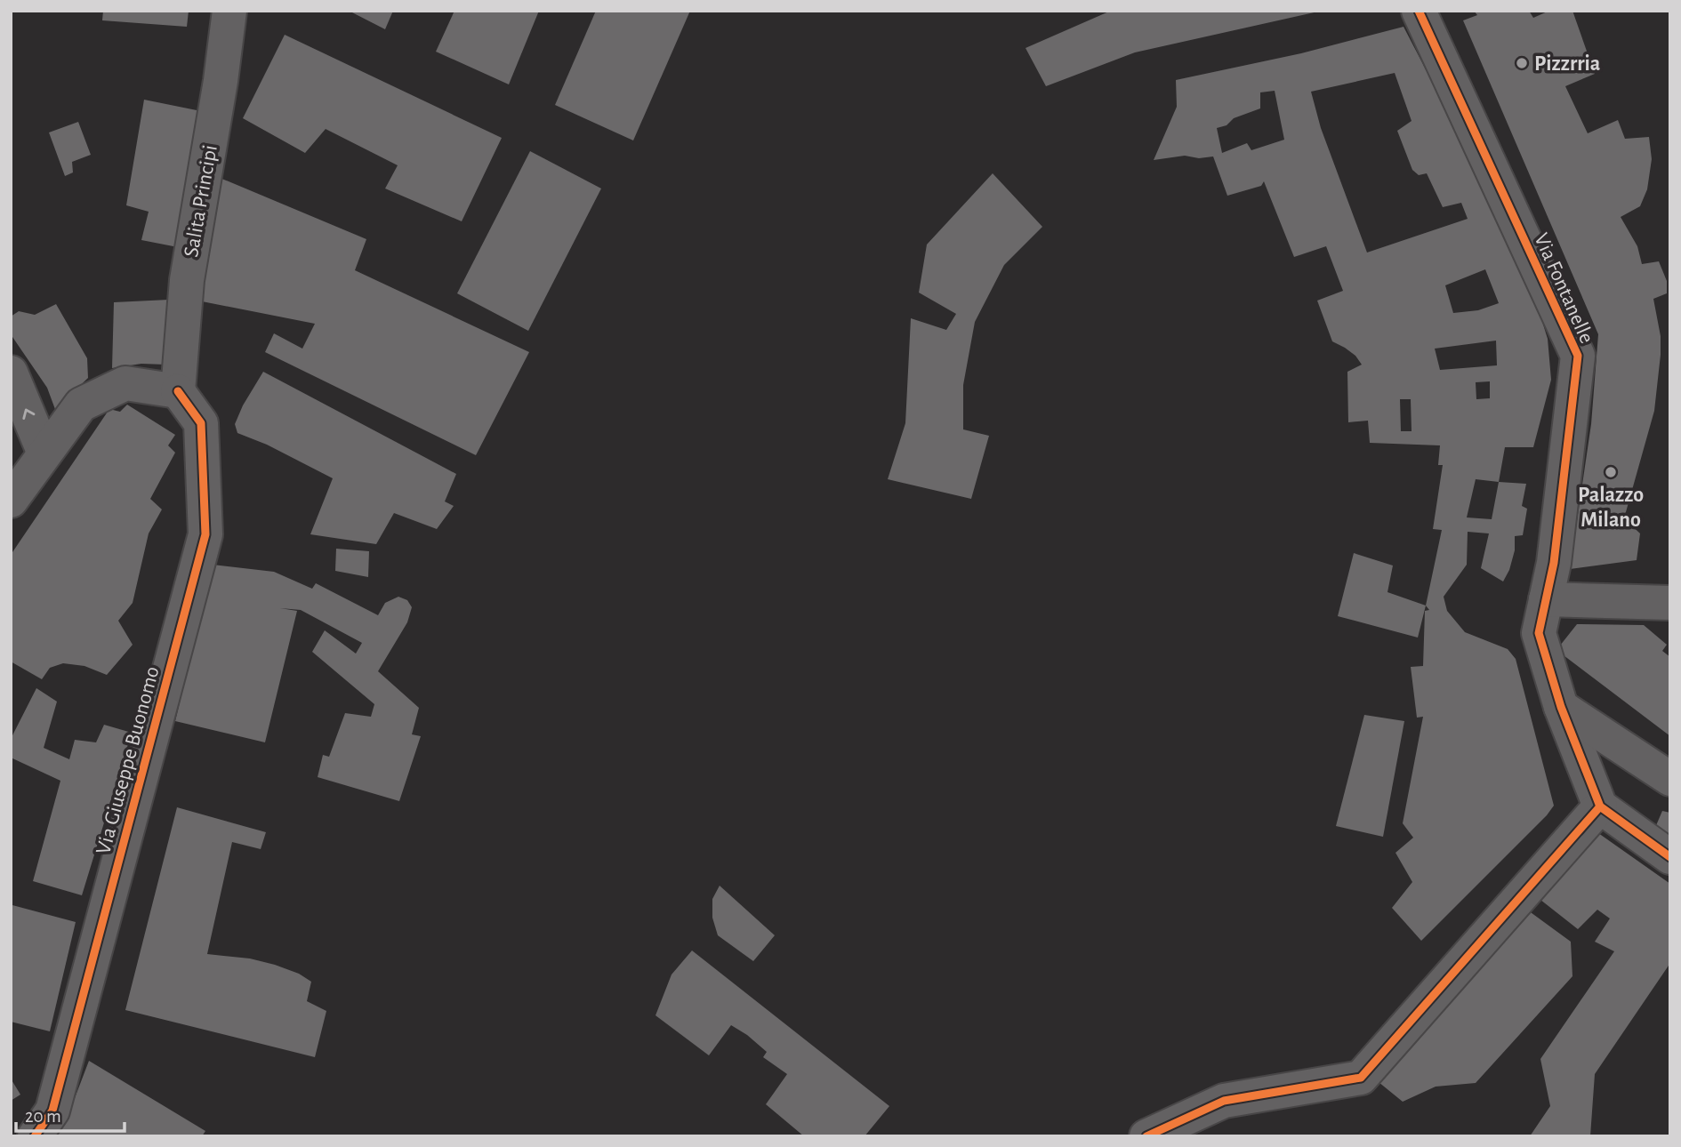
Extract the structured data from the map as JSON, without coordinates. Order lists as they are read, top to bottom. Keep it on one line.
{"streets":{"street":["Salita Principi","Via Fontanelle","Via Giuseppe Buonomo"]},"crossings":[["Salita Principi","Via Giuseppe Buonomo"]],"places":["Pizzrria","Palazzo Milano"],"scale_bar":"20 m"}
